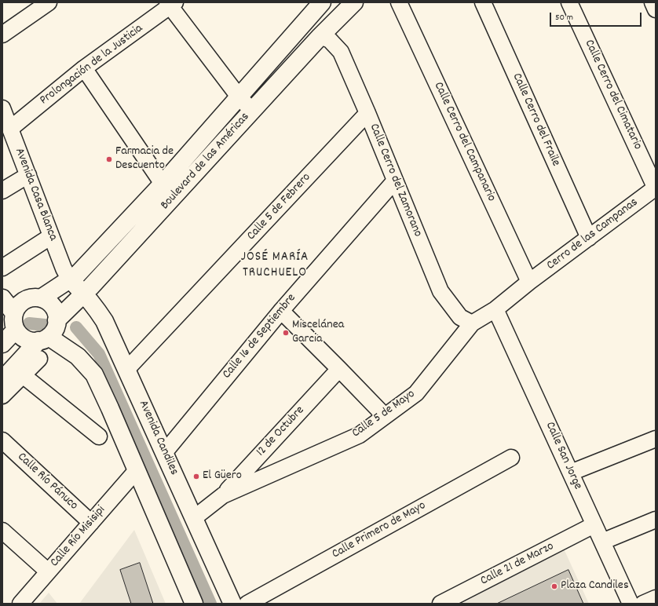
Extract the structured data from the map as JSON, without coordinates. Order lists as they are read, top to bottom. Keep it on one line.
{"streets":{"main road":["Boulevard de las Américas","Avenida Candiles"],"street":["Prolongación de la Justicia","Calle Cerro del Cimatario","Calle Cerro del Fraile","Calle Cerro del Campanario","Calle Cerro del Zamorano","Avenida Casa Blanca","Calle 5 de Febrero","Cerro de las Campanas","Calle 16 de Septiembre","Calle 5 de Mayo","12 de Octubre","Calle San Jorge","Calle Río Pánuco","Calle Primero de Mayo","Calle Río Misisipi","Calle 21 de Marzo"]},"crossings":[["Prolongación de la Justicia","Avenida Casa Blanca"],["Calle Cerro del Cimatario","Cerro de las Campanas"],["Calle Cerro del Fraile","Cerro de las Campanas"],["Calle Cerro del Campanario","Cerro de las Campanas"],["Calle Cerro del Campanario","Calle 5 de Mayo"],["Boulevard de las Américas","Calle Cerro del Zamorano"],["Boulevard de las Américas","Avenida Casa Blanca"],["Boulevard de las Américas","Avenida Candiles"],["Calle Cerro del Zamorano","Calle 5 de Febrero"],["Calle Cerro del Zamorano","Calle 16 de Septiembre"],["Calle Cerro del Zamorano","Calle 5 de Mayo"],["Avenida Casa Blanca","Avenida Candiles"],["Calle 5 de Febrero","Avenida Candiles"],["Cerro de las Campanas","Calle 5 de Mayo"],["Calle 16 de Septiembre","Avenida Candiles"],["Calle 5 de Mayo","12 de Octubre"],["Calle 5 de Mayo","Avenida Candiles"],["Calle 5 de Mayo","Calle San Jorge"],["Calle San Jorge","Calle 21 de Marzo"],["Calle Río Pánuco","Calle Río Misisipi"]],"districts":["JOSÉ MARÍA TRUCHUELO"],"places":["Farmacia de Descuento","Miscelánea Garcia","El Güero","Plaza Candiles"],"scale_bar":"50 m"}
